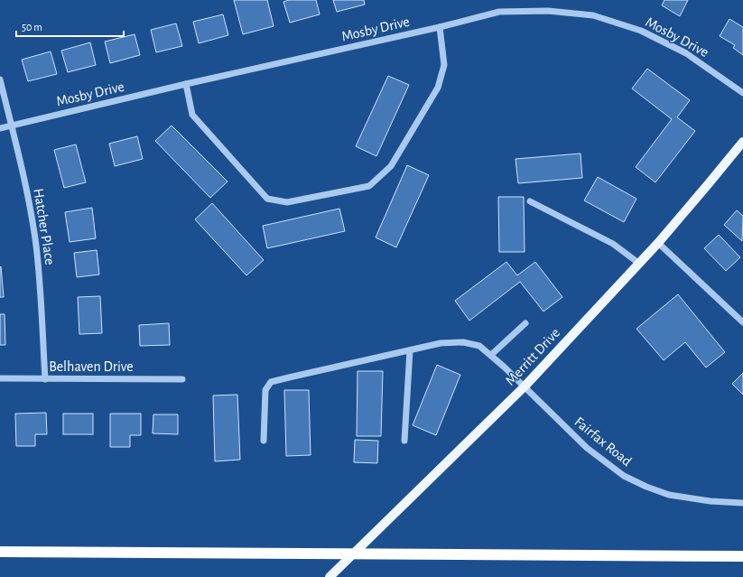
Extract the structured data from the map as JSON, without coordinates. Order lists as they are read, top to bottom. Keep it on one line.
{"streets":{"main road":["Merritt Drive"],"street":["Mosby Drive","Hatcher Place","Belhaven Drive","Fairfax Road"]},"crossings":[["Mosby Drive","Hatcher Place"],["Hatcher Place","Belhaven Drive"],["Merritt Drive","Fairfax Road"]],"scale_bar":"50 m"}
